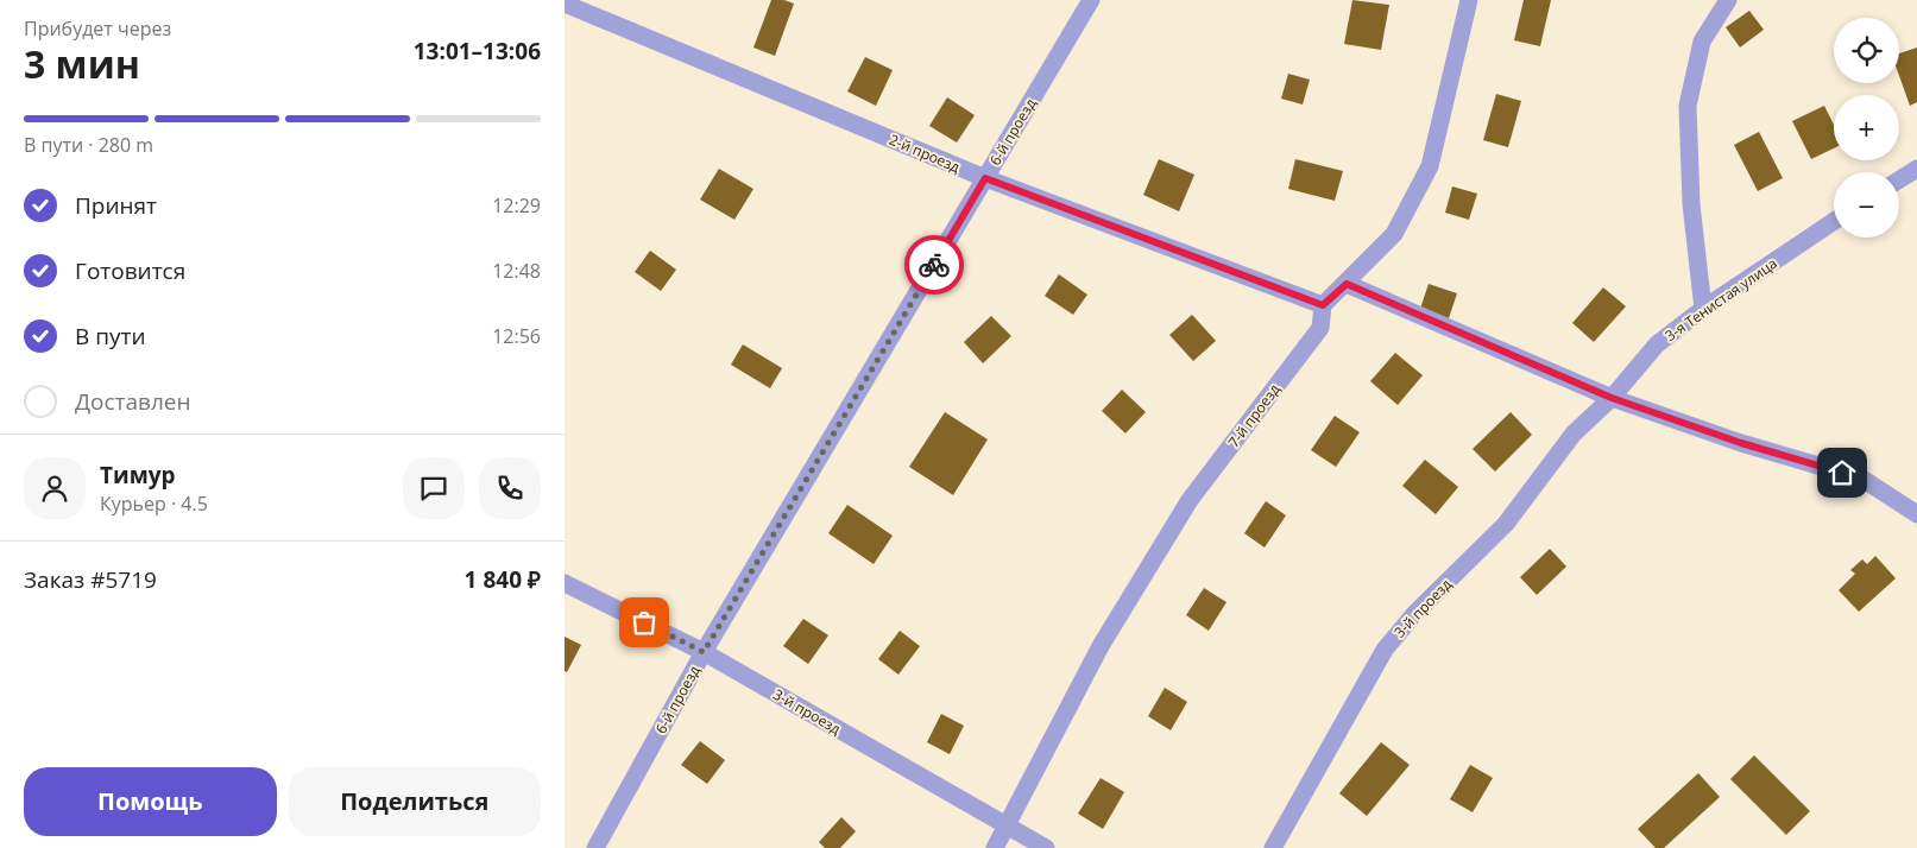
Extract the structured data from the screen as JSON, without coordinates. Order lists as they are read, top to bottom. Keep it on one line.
{"streets":{"street":["6-й проезд","2-й проезд","3-я Тенистая улица","7-й проезд","3-й проезд"]},"crossings":[["6-й проезд","2-й проезд"],["6-й проезд","3-й проезд"],["2-й проезд","7-й проезд"],["3-я Тенистая улица","3-й проезд"],["7-й проезд","3-й проезд"]],"page":{"heading":["3 мин","Прибудет через","13:01–13:06"],"panel":["Тимур","Курьер · 4.5","Заказ #5719","1 840 ₽"],"map_buttons":["+","−"],"bar":"В пути · 280 m","list":[["Принят","12:29"],["Готовится","12:48"],["В пути","12:56"],"Доставлен"],"buttons":["Помощь","Поделиться"]}}
